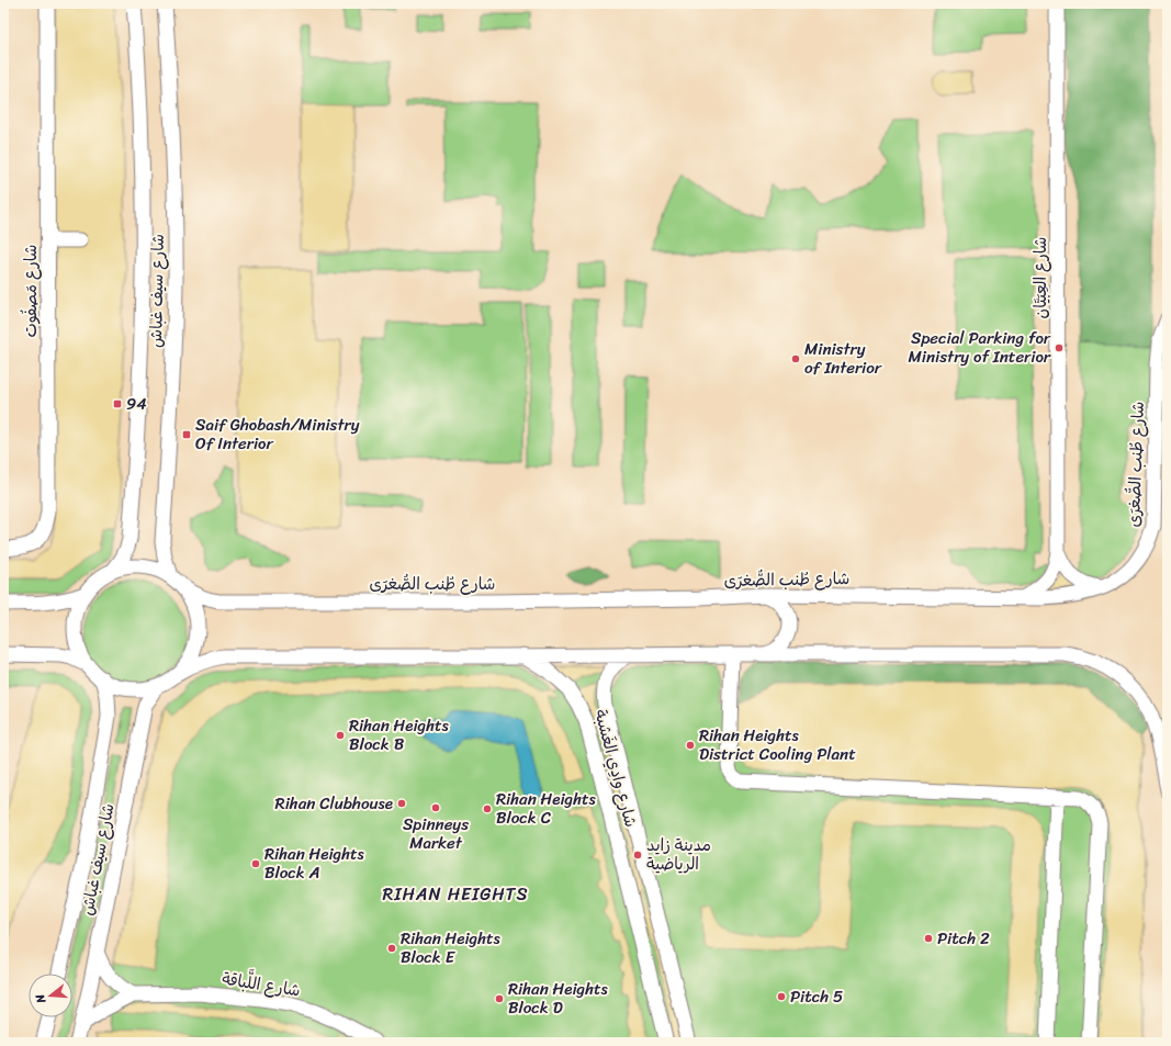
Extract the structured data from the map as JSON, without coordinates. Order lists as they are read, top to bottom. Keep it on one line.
{"streets":{"street":["شارع العِبَيَّان","شارع مَصفُوت","شارع سيف غباش","شارع طُنب الصُّغرَى","شارع وادِي الغَشبة","شارع اللَّباقة"]},"crossings":[["شارع العِبَيَّان","شارع طُنب الصُّغرَى"],["شارع سيف غباش","شارع طُنب الصُّغرَى"],["شارع سيف غباش","شارع اللَّباقة"]],"districts":["RIHAN HEIGHTS"],"places":{"other":["Special Parking for Ministry of Interior","Ministry of Interior","Rihan Heights Block B","Rihan Heights District Cooling Plant","Rihan Clubhouse","Spinneys Market","Rihan Heights Block C","مدينة زايد الرياضية","Rihan Heights Block A","Pitch 2","Rihan Heights Block E","Pitch 5","Rihan Heights Block D"],"transit":["94","Saif Ghobash/Ministry Of Interior"]},"north":"left"}
